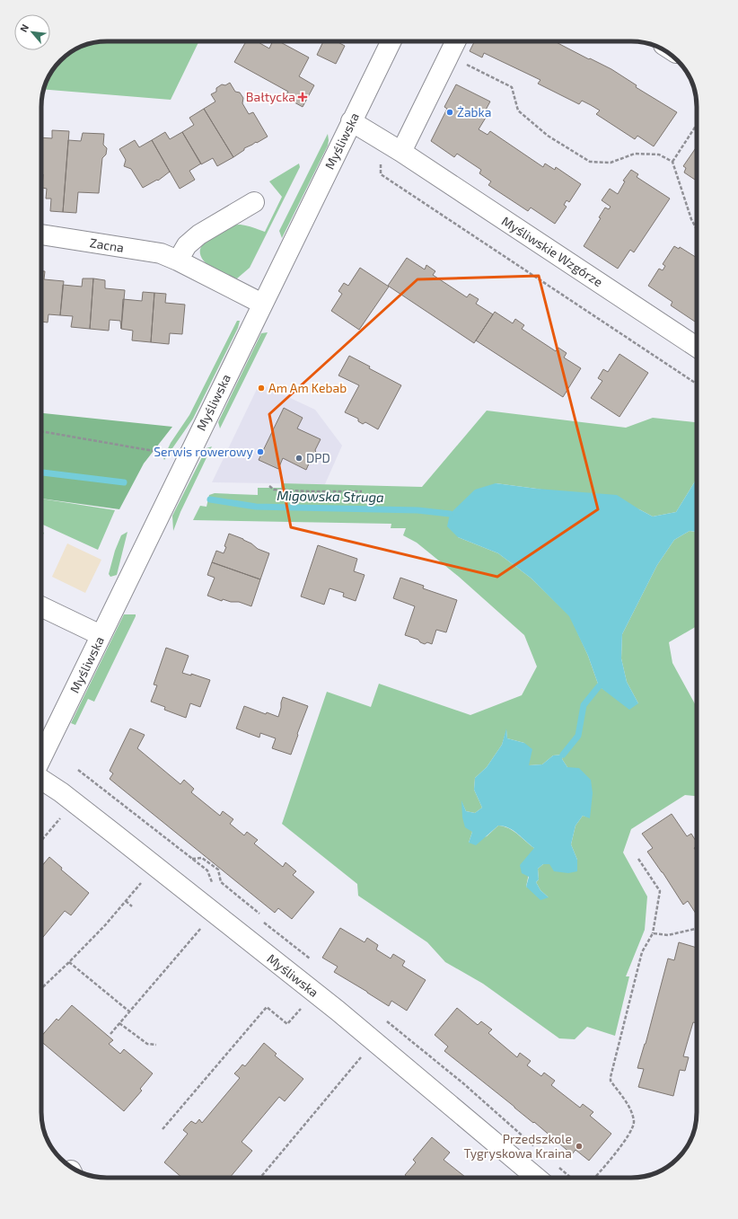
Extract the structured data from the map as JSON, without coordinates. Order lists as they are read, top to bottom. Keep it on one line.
{"streets":{"street":["Myśliwska","Zacna","Myśliwskie Wzgórze"]},"crossings":[["Myśliwska","Zacna"],["Myśliwska","Myśliwskie Wzgórze"]],"water":["Migowska Struga"],"places":{"health":["Bałtycka"],"other":["Żabka","Am Am Kebab","Serwis rowerowy","DPD","Przedszkole Tygryskowa Kraina"]},"north":"top left"}
